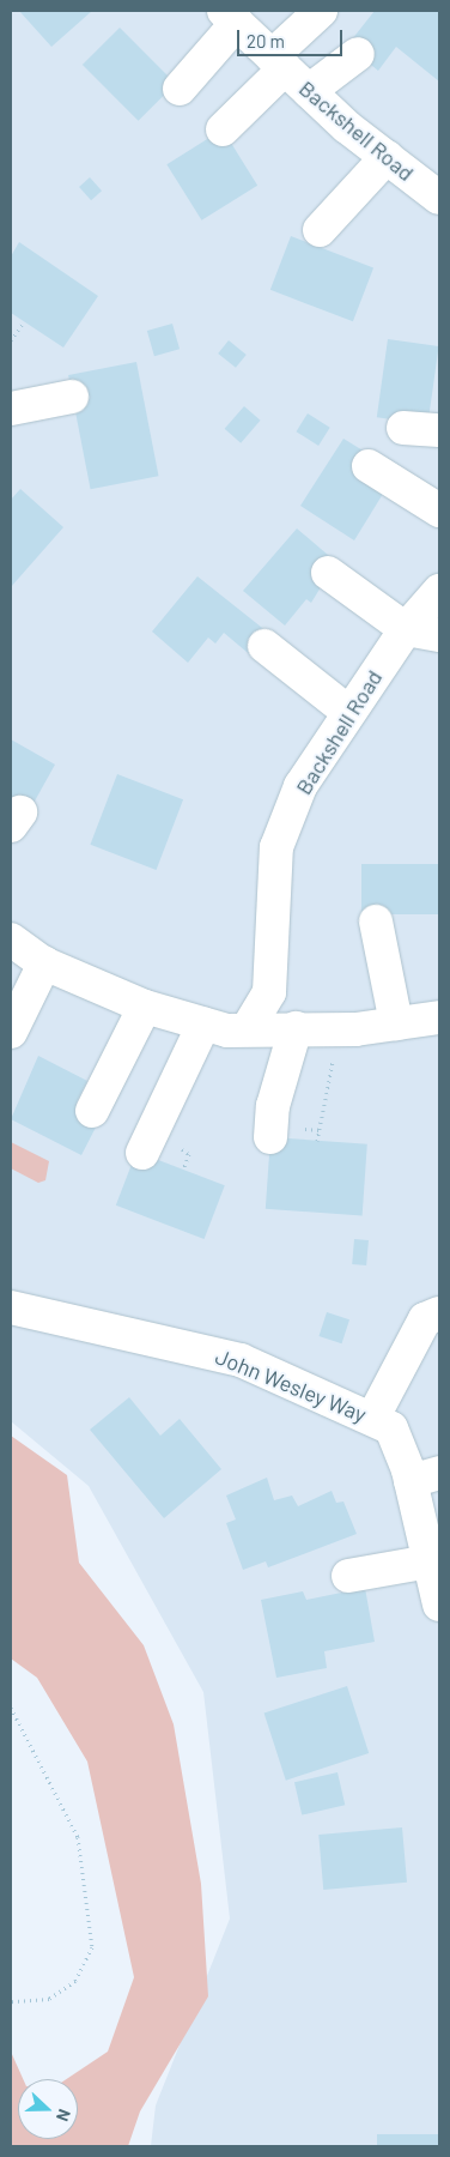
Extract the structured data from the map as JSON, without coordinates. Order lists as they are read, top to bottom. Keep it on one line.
{"streets":{"street":["Backshell Road","John Wesley Way"]},"scale_bar":"20 m","north":"right"}
